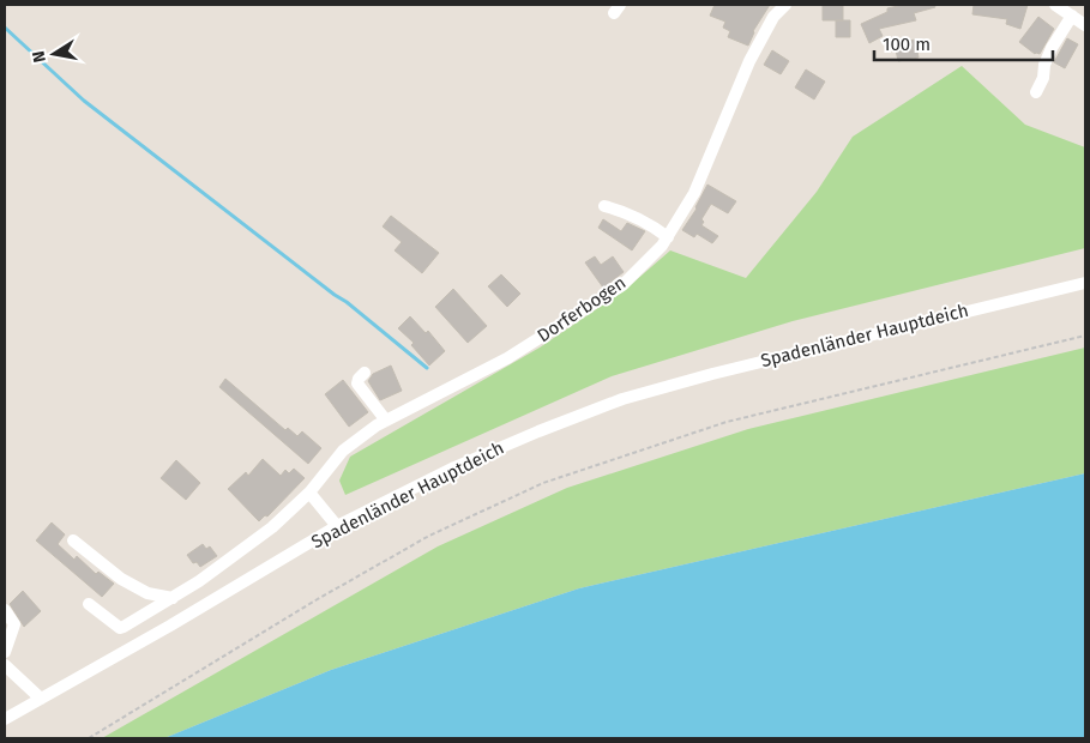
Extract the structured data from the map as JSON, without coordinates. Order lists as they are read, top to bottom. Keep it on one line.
{"streets":{"street":["Dorferbogen","Spadenländer Hauptdeich"]},"scale_bar":"100 m","north":"left"}
